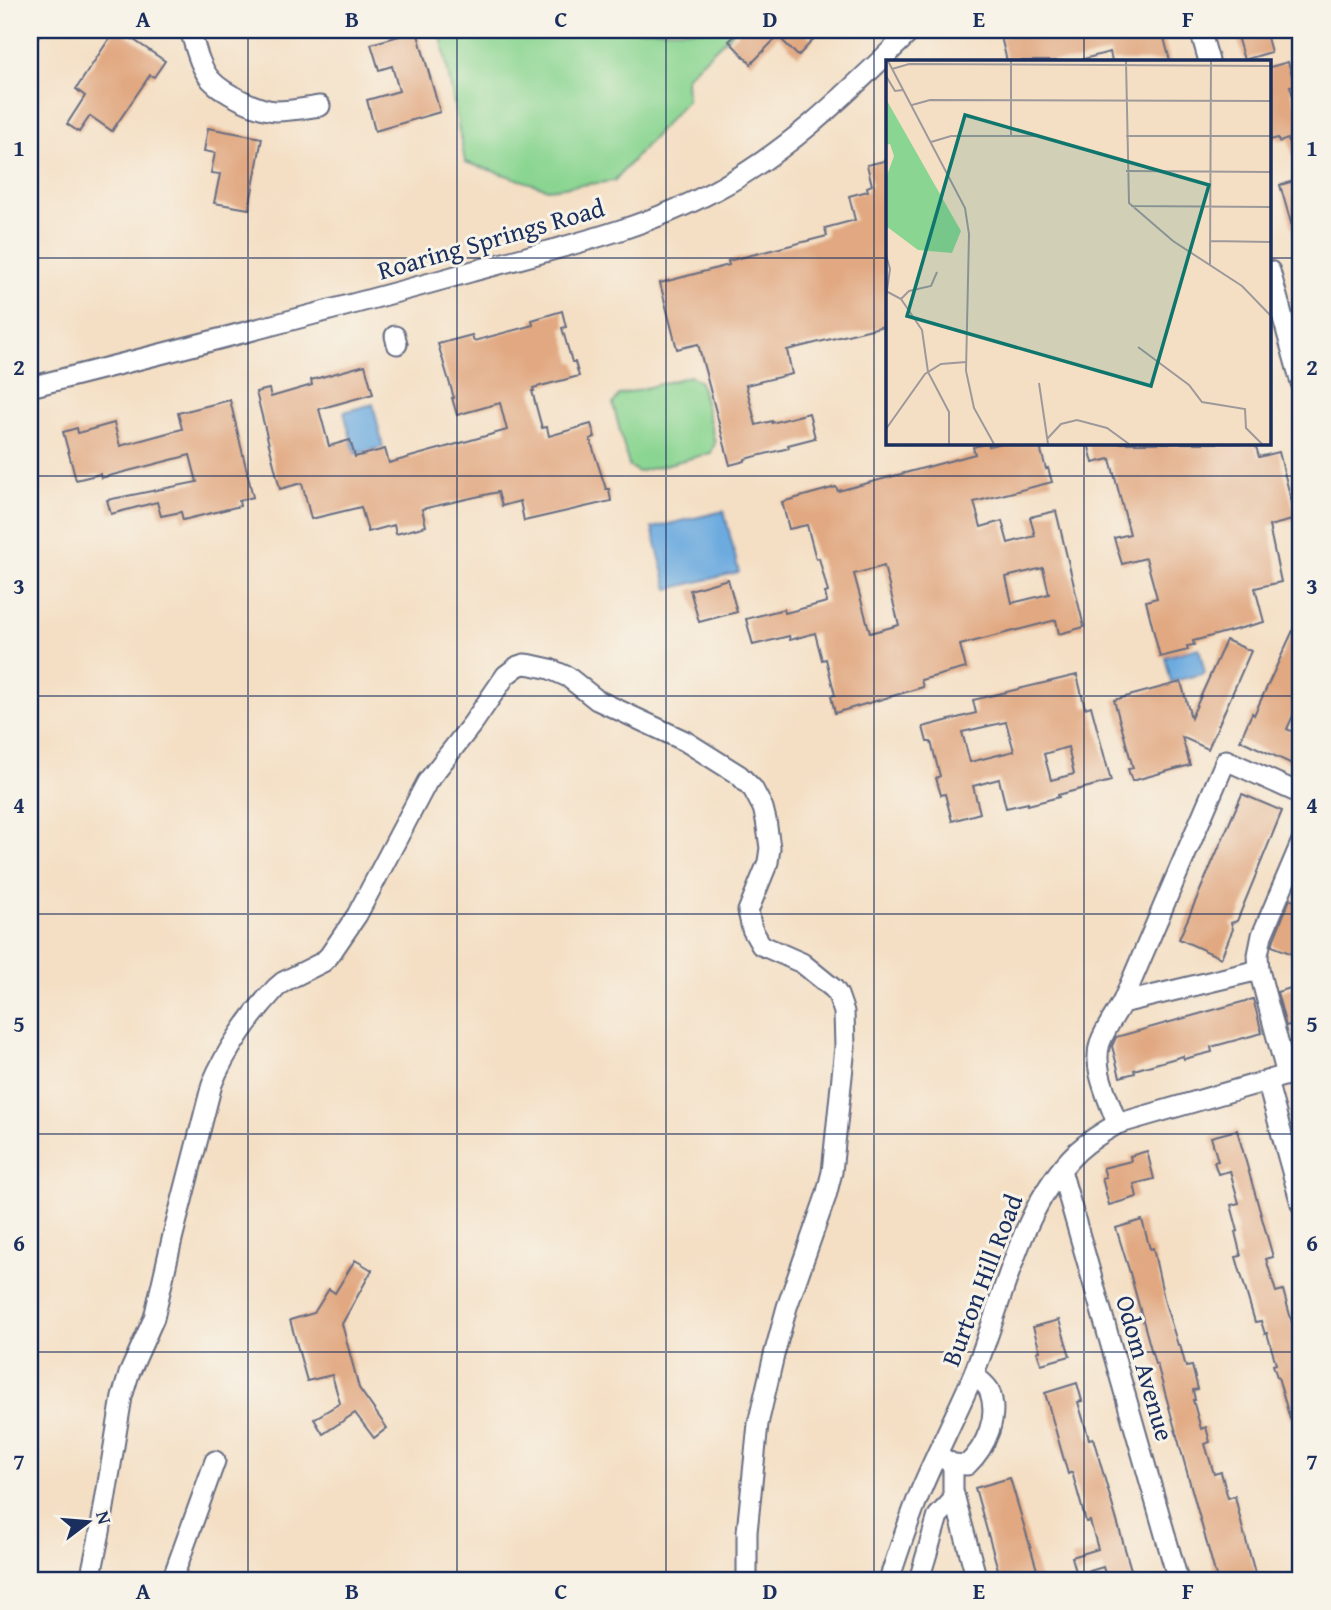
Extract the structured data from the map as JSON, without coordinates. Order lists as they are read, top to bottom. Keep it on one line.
{"streets":{"street":["Roaring Springs Road","Burton Hill Road","Odom Avenue"]},"crossings":[["Burton Hill Road","Odom Avenue"]],"north":"right","grid":{"columns":["A","B","C","D","E","F"],"rows":["1","2","3","4","5","6","7"]}}
